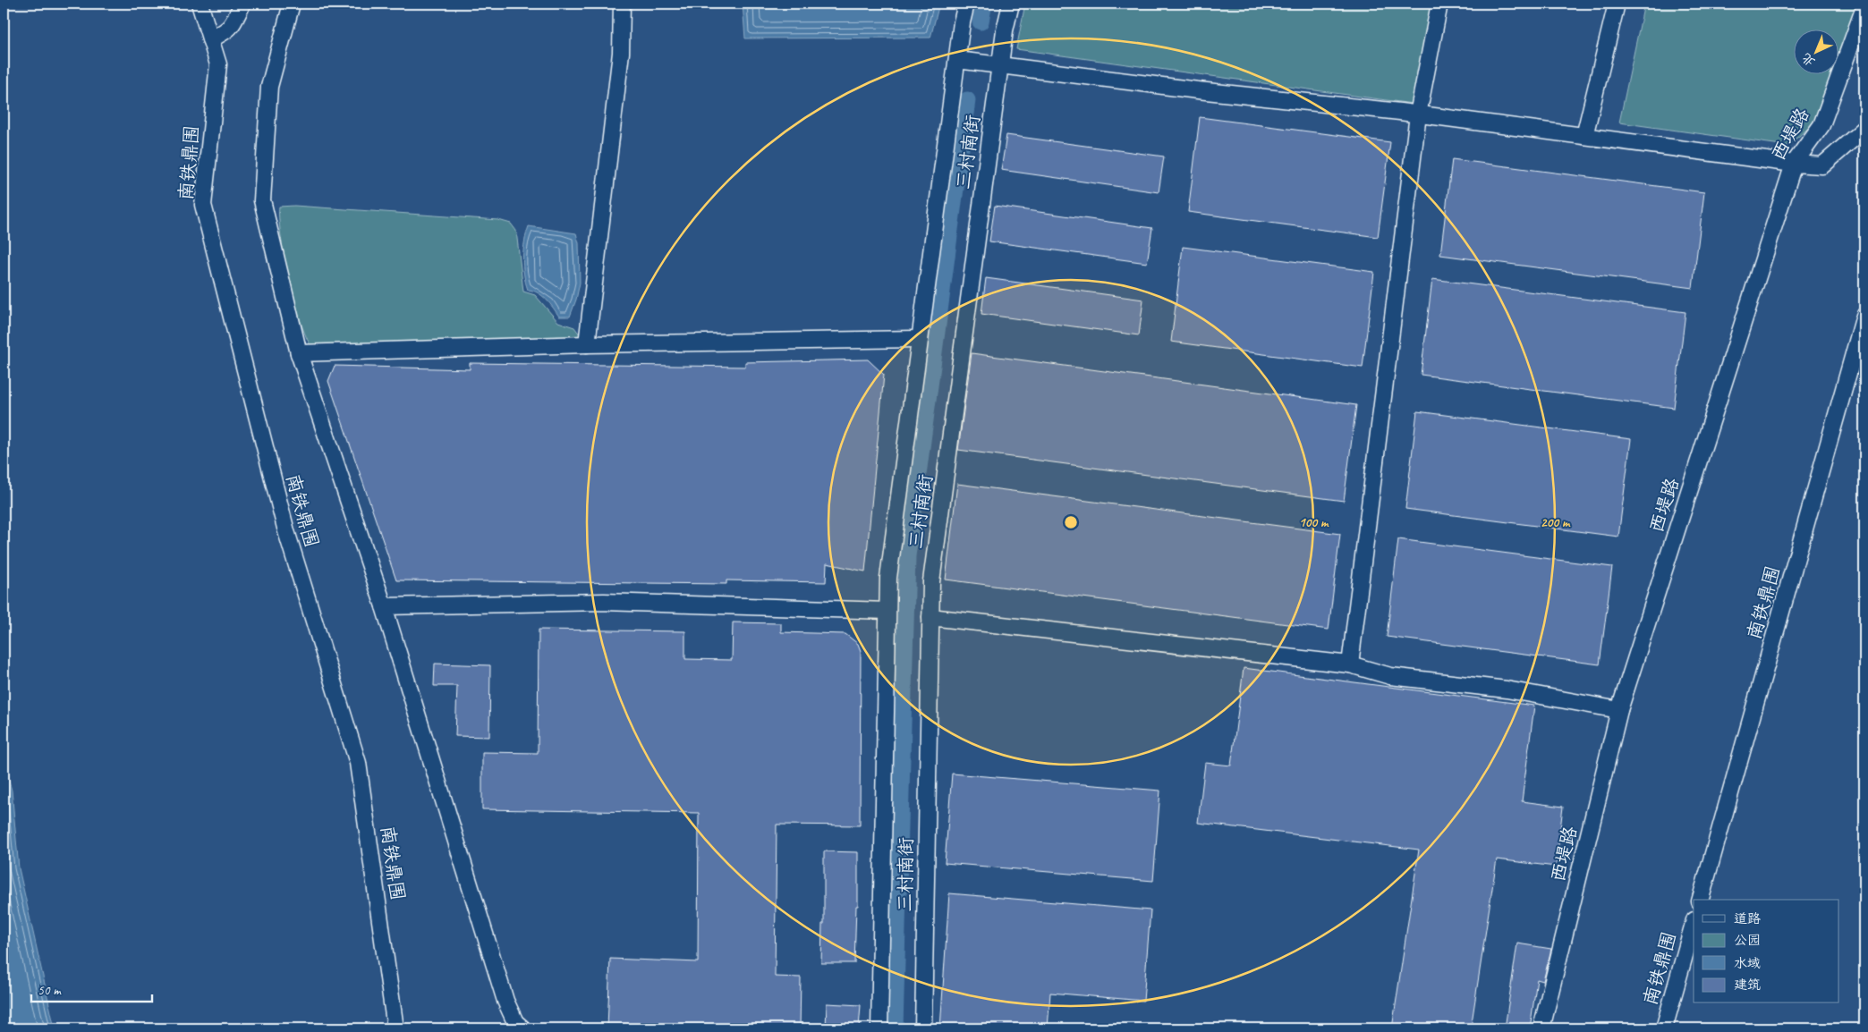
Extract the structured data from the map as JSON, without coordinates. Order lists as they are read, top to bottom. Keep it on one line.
{"streets":{"street":["西堤路","三村南街","南铁鼎围"]},"legend":["道路","公园","水域","建筑"],"scale_bar":"50 m","north":"bottom left","rings":["100 m","200 m"]}
